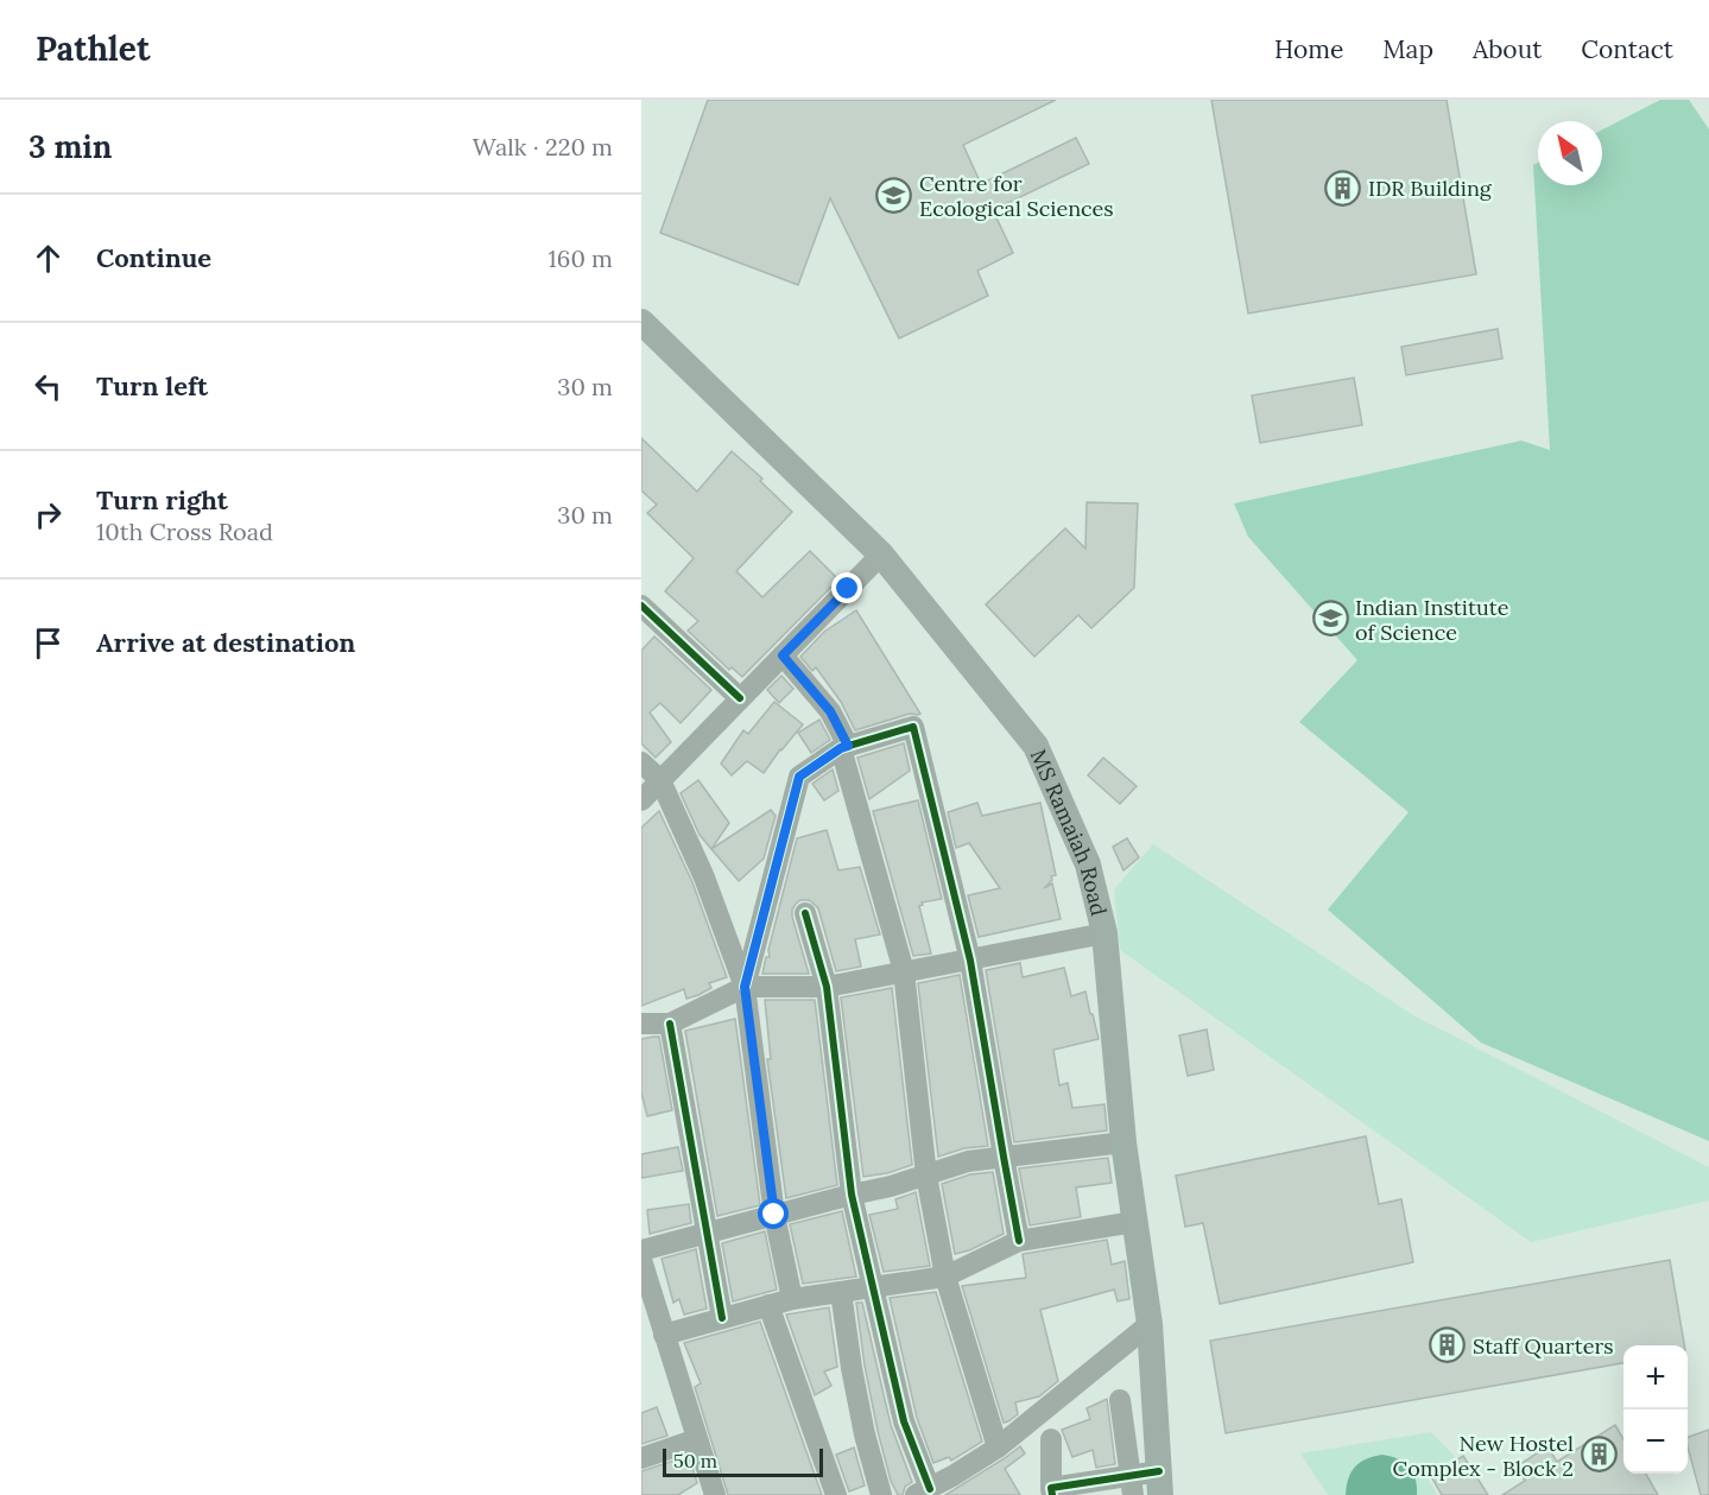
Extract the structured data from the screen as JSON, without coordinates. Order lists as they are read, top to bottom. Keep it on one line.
{"streets":{"main road":["MS Ramaiah Road"]},"places":{"building":["IDR Building","Staff Quarters","New Hostel Complex - Block 2"],"school or university":["Centre for Ecological Sciences","Indian Institute of Science"]},"scale_bar":"50 m","north":"top left","page":{"header":"Pathlet","nav":["Home","Map","About","Contact"],"heading":["3 min","Walk · 220 m"],"list":[["Continue","160 m"],["Turn left","30 m"],["Turn right","10th Cross Road","30 m"],"Arrive at destination"],"map_buttons":["+","−"],"scale":"50 m"}}
